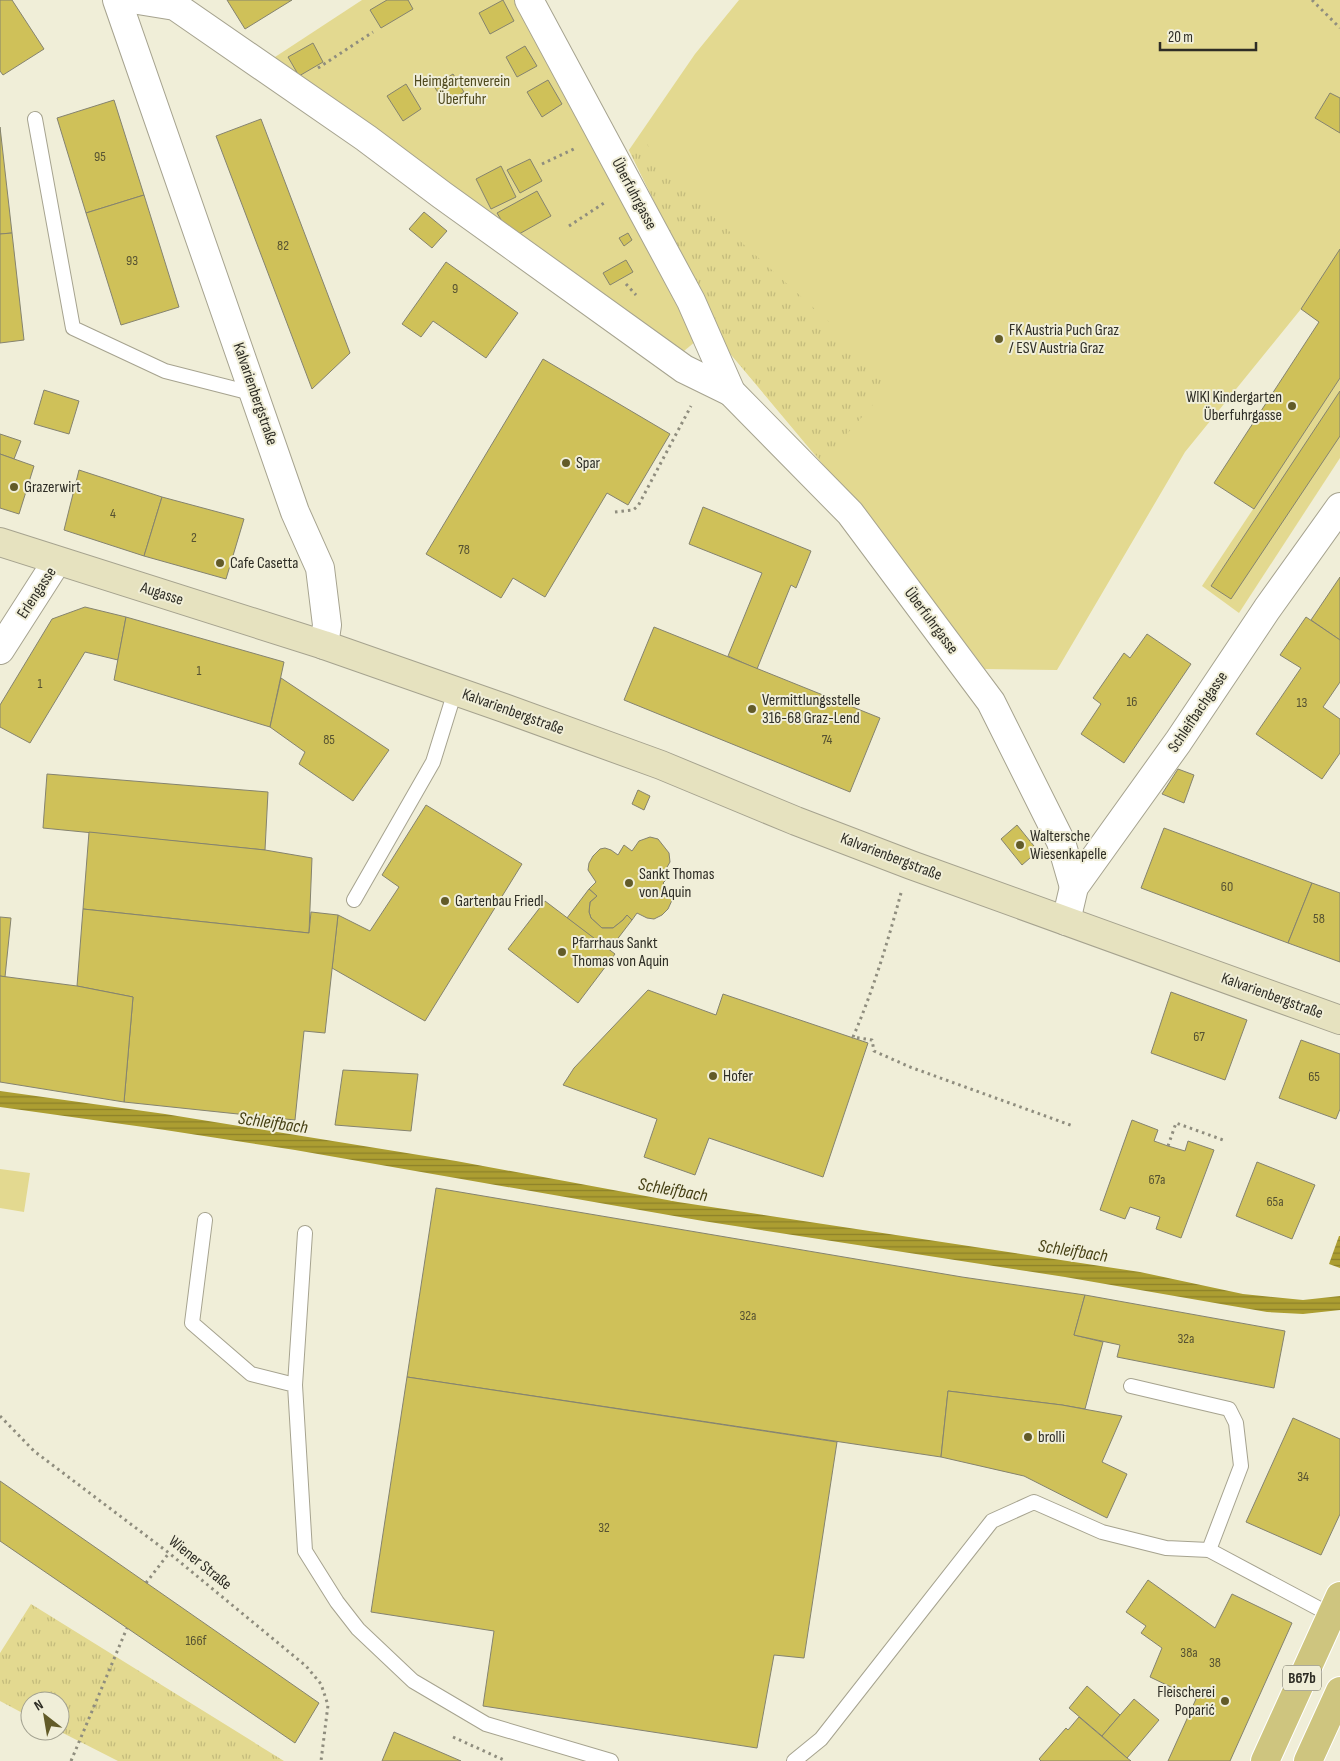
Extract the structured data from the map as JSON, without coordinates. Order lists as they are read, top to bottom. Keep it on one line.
{"streets":{"main road":["B67b"],"street":["Überfuhrgasse","Kalvarienbergstraße","Erlengasse","Augasse","Schleifbachgasse"],"path":["Wiener Straße"]},"crossings":[["Überfuhrgasse","Schleifbachgasse"],["Kalvarienbergstraße","Augasse"],["Kalvarienbergstraße","Schleifbachgasse"],["Erlengasse","Augasse"]],"water":["Schleifbach"],"parks":["Heimgartenverein Überfuhr"],"places":["FK Austria Puch Graz / ESV Austria Graz","WIKI Kindergarten Überfuhrgasse","Spar","Grazerwirt","Cafe Casetta","Vermittlungsstelle 316-68 Graz-Lend","Waltersche Wiesenkapelle","Sankt Thomas von Aquin","Gartenbau Friedl","Pfarrhaus Sankt Thomas von Aquin","Hofer","brolli","Fleischerei Poparić"],"house_numbers":["95","82","93","9","4","2","78","1","1","16","13","85","74","60","58","67","65","67a","65a","32a","32a","34","32","166f","38a","38"],"scale_bar":"20 m","north":"top left"}
